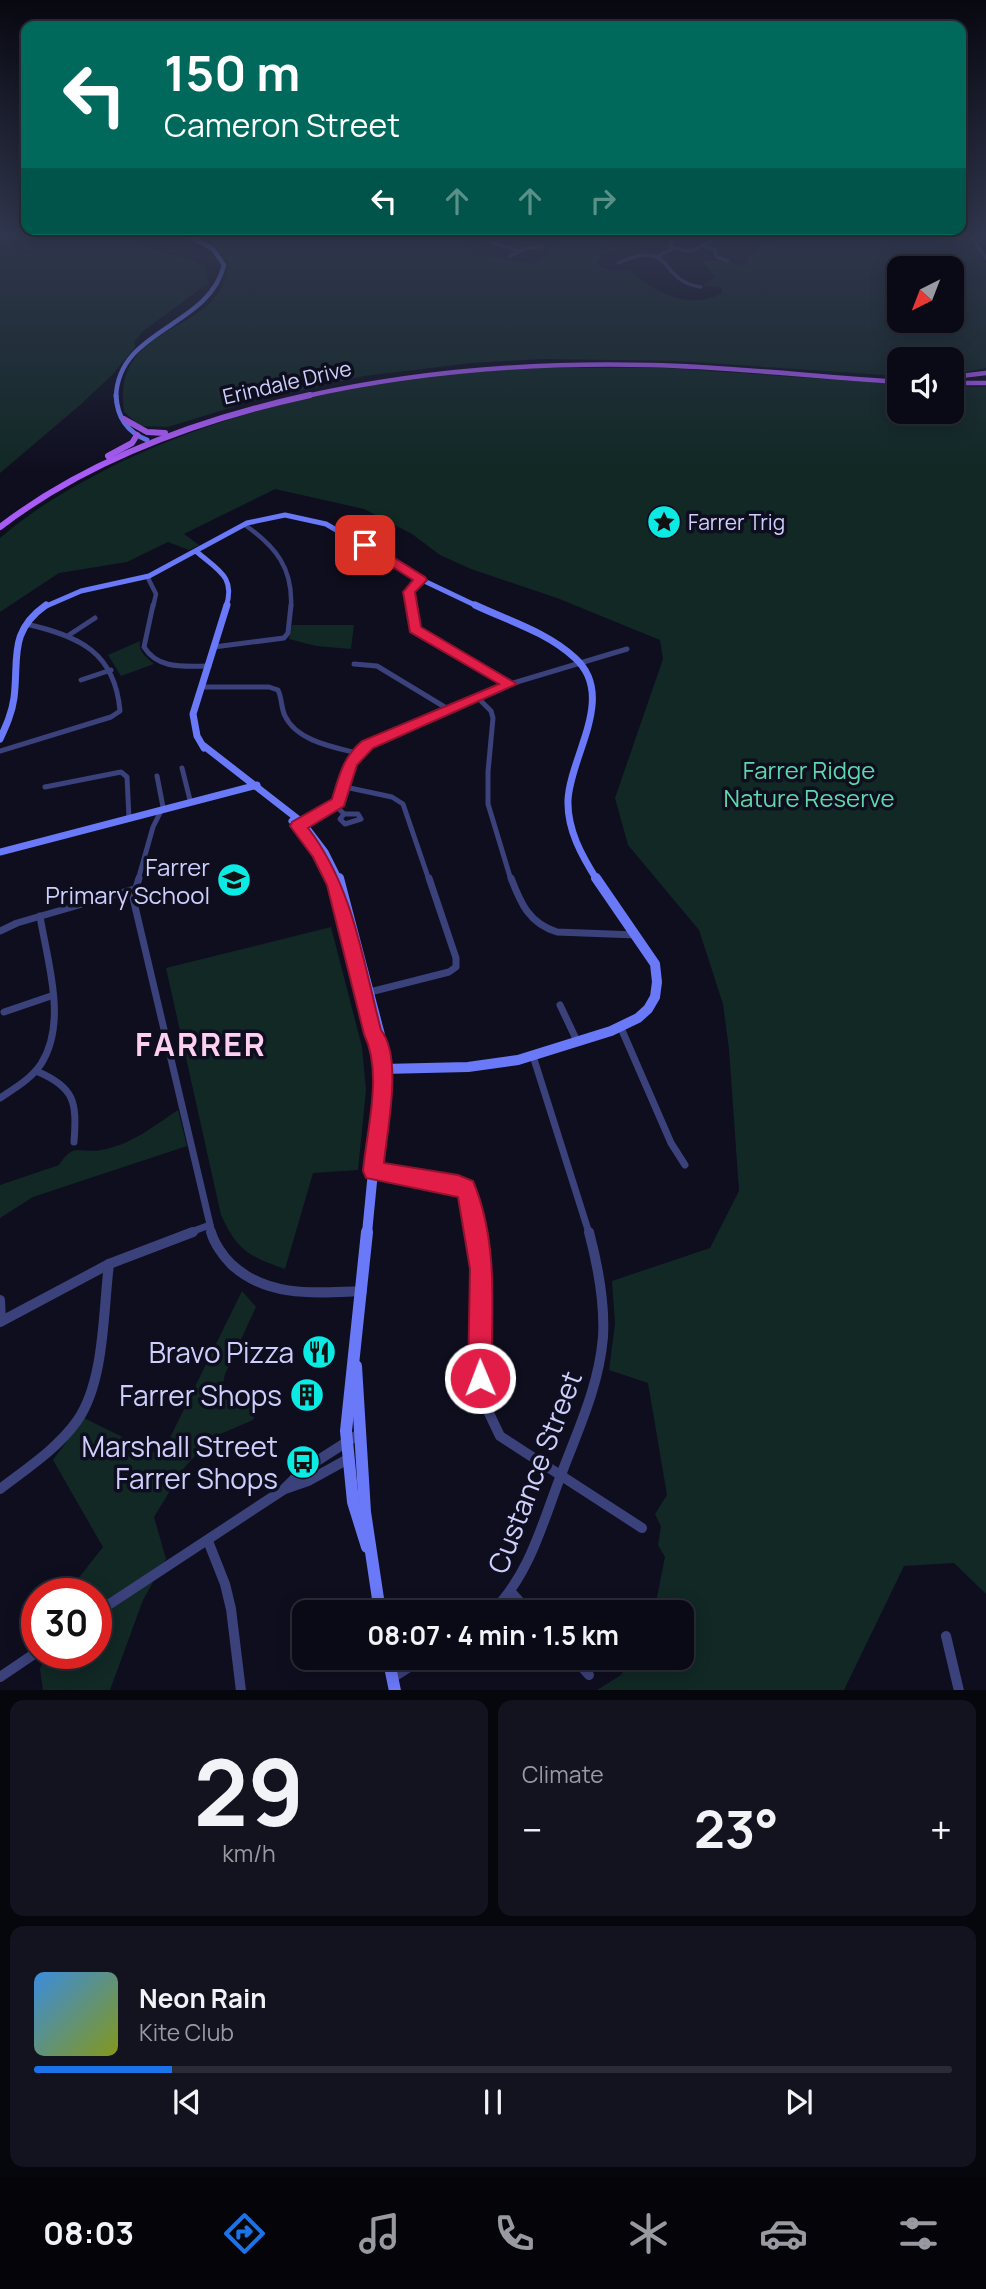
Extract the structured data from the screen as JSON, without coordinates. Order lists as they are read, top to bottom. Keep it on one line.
{"streets":{"main road":["Erindale Drive"],"street":["Custance Street"]},"districts":["FARRER"],"parks":["Farrer Ridge Nature Reserve"],"places":{"place":["Farrer Trig"],"school or university":["Farrer Primary School"],"restaurant":["Bravo Pizza"],"building":["Farrer Shops"],"bus stop":["Marshall Street Farrer Shops"]},"north":"bottom left","page":{"turn":["150 m","Cameron Street"],"limit":"30","trip":"08:07 · 4 min · 1.5 km","tile":[["29","km/h"],"Climate"],"heat":["−","23°","+"],"song":["Neon Rain","Kite Club"],"tabs":"08:03"}}
